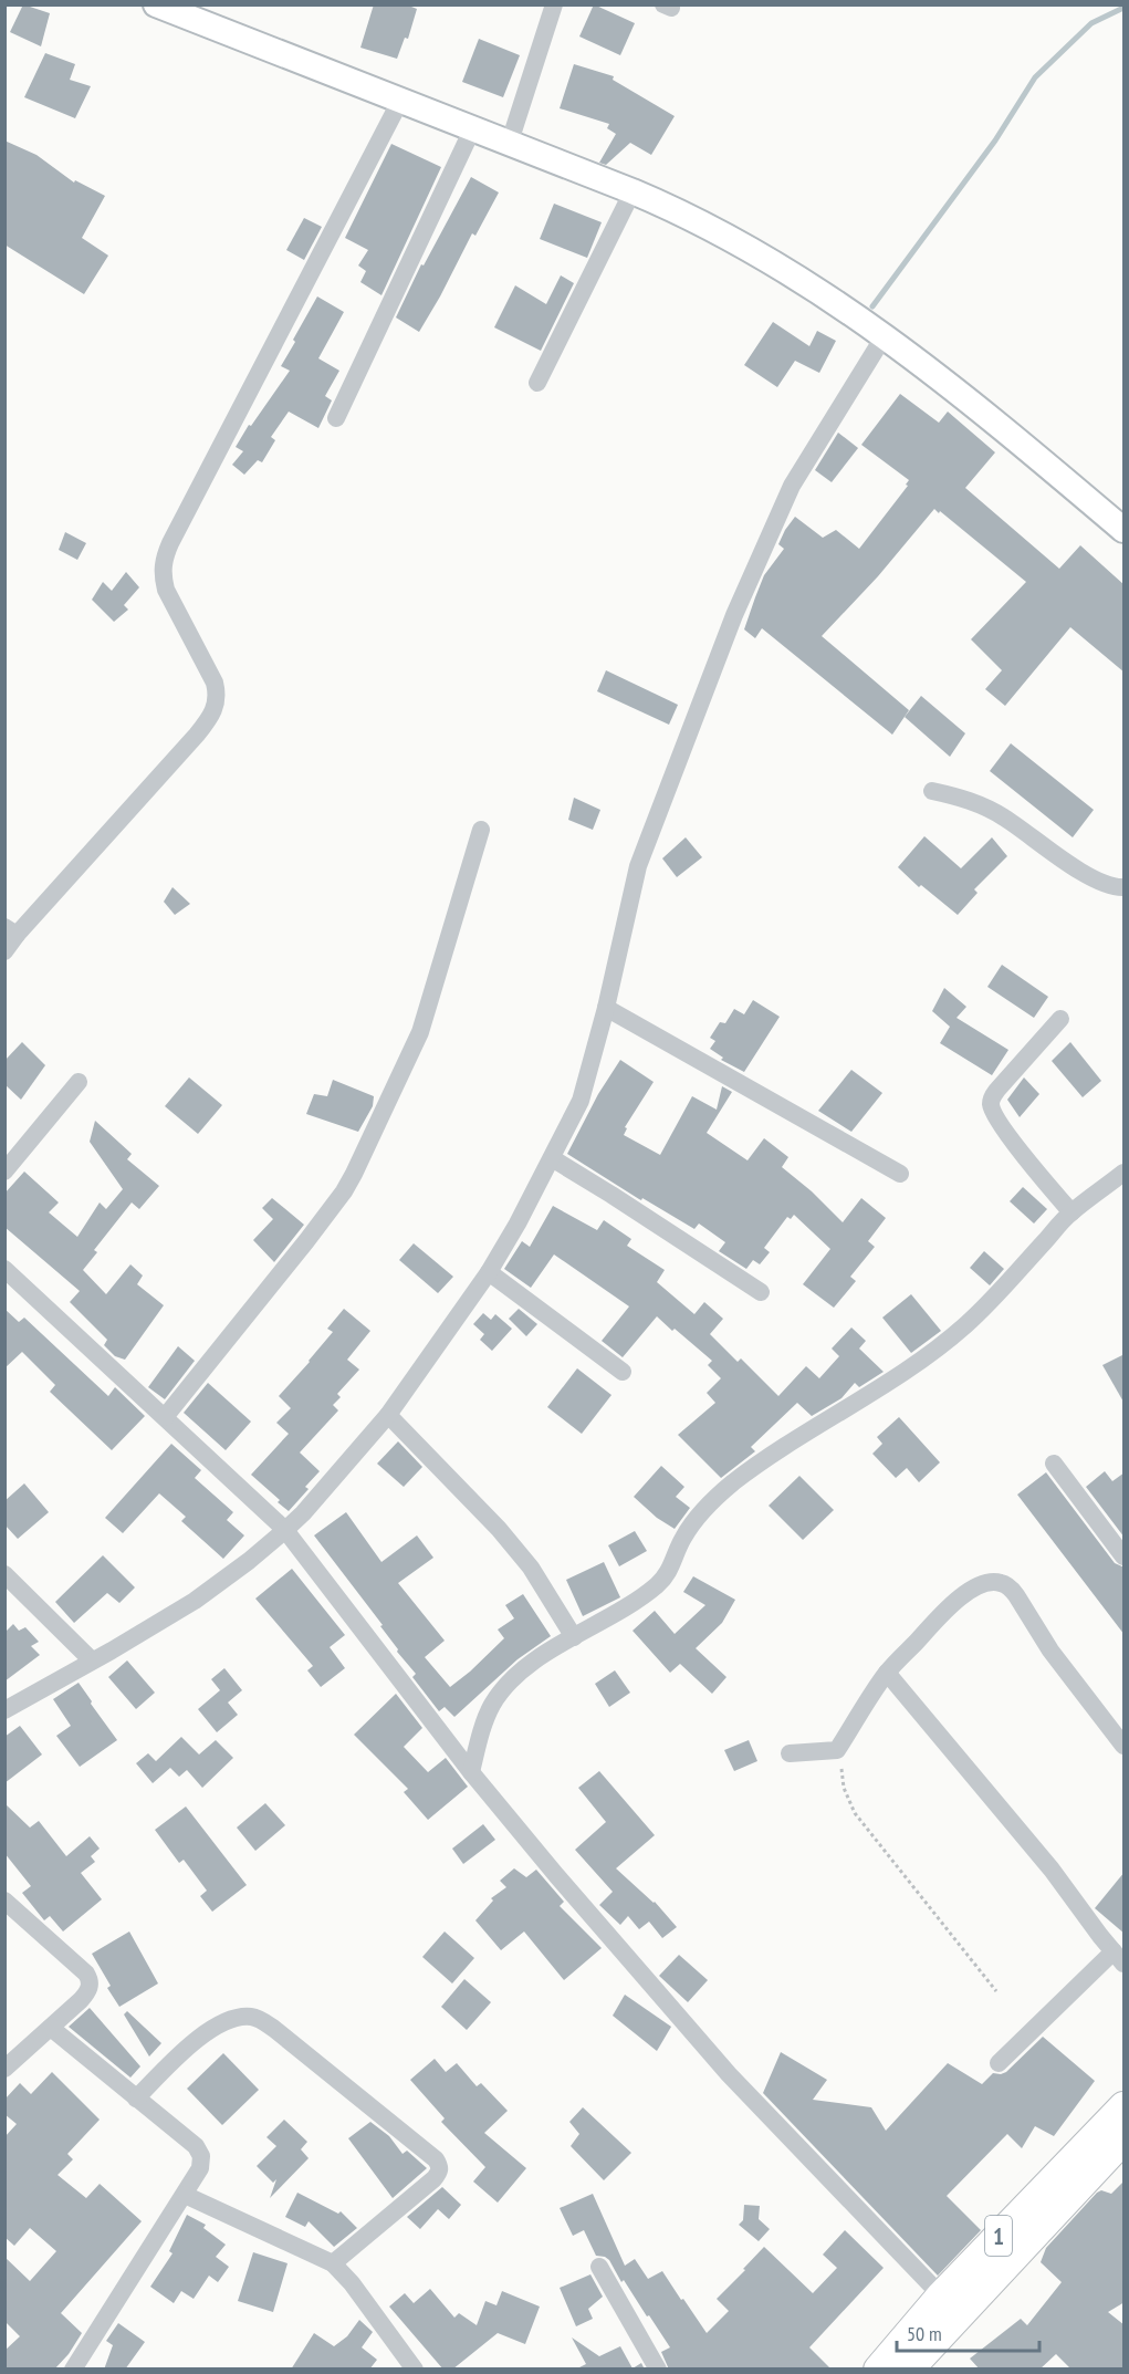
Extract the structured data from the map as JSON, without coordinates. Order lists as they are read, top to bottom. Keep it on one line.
{"streets":{"main road":["1"]},"scale_bar":"50 m"}
